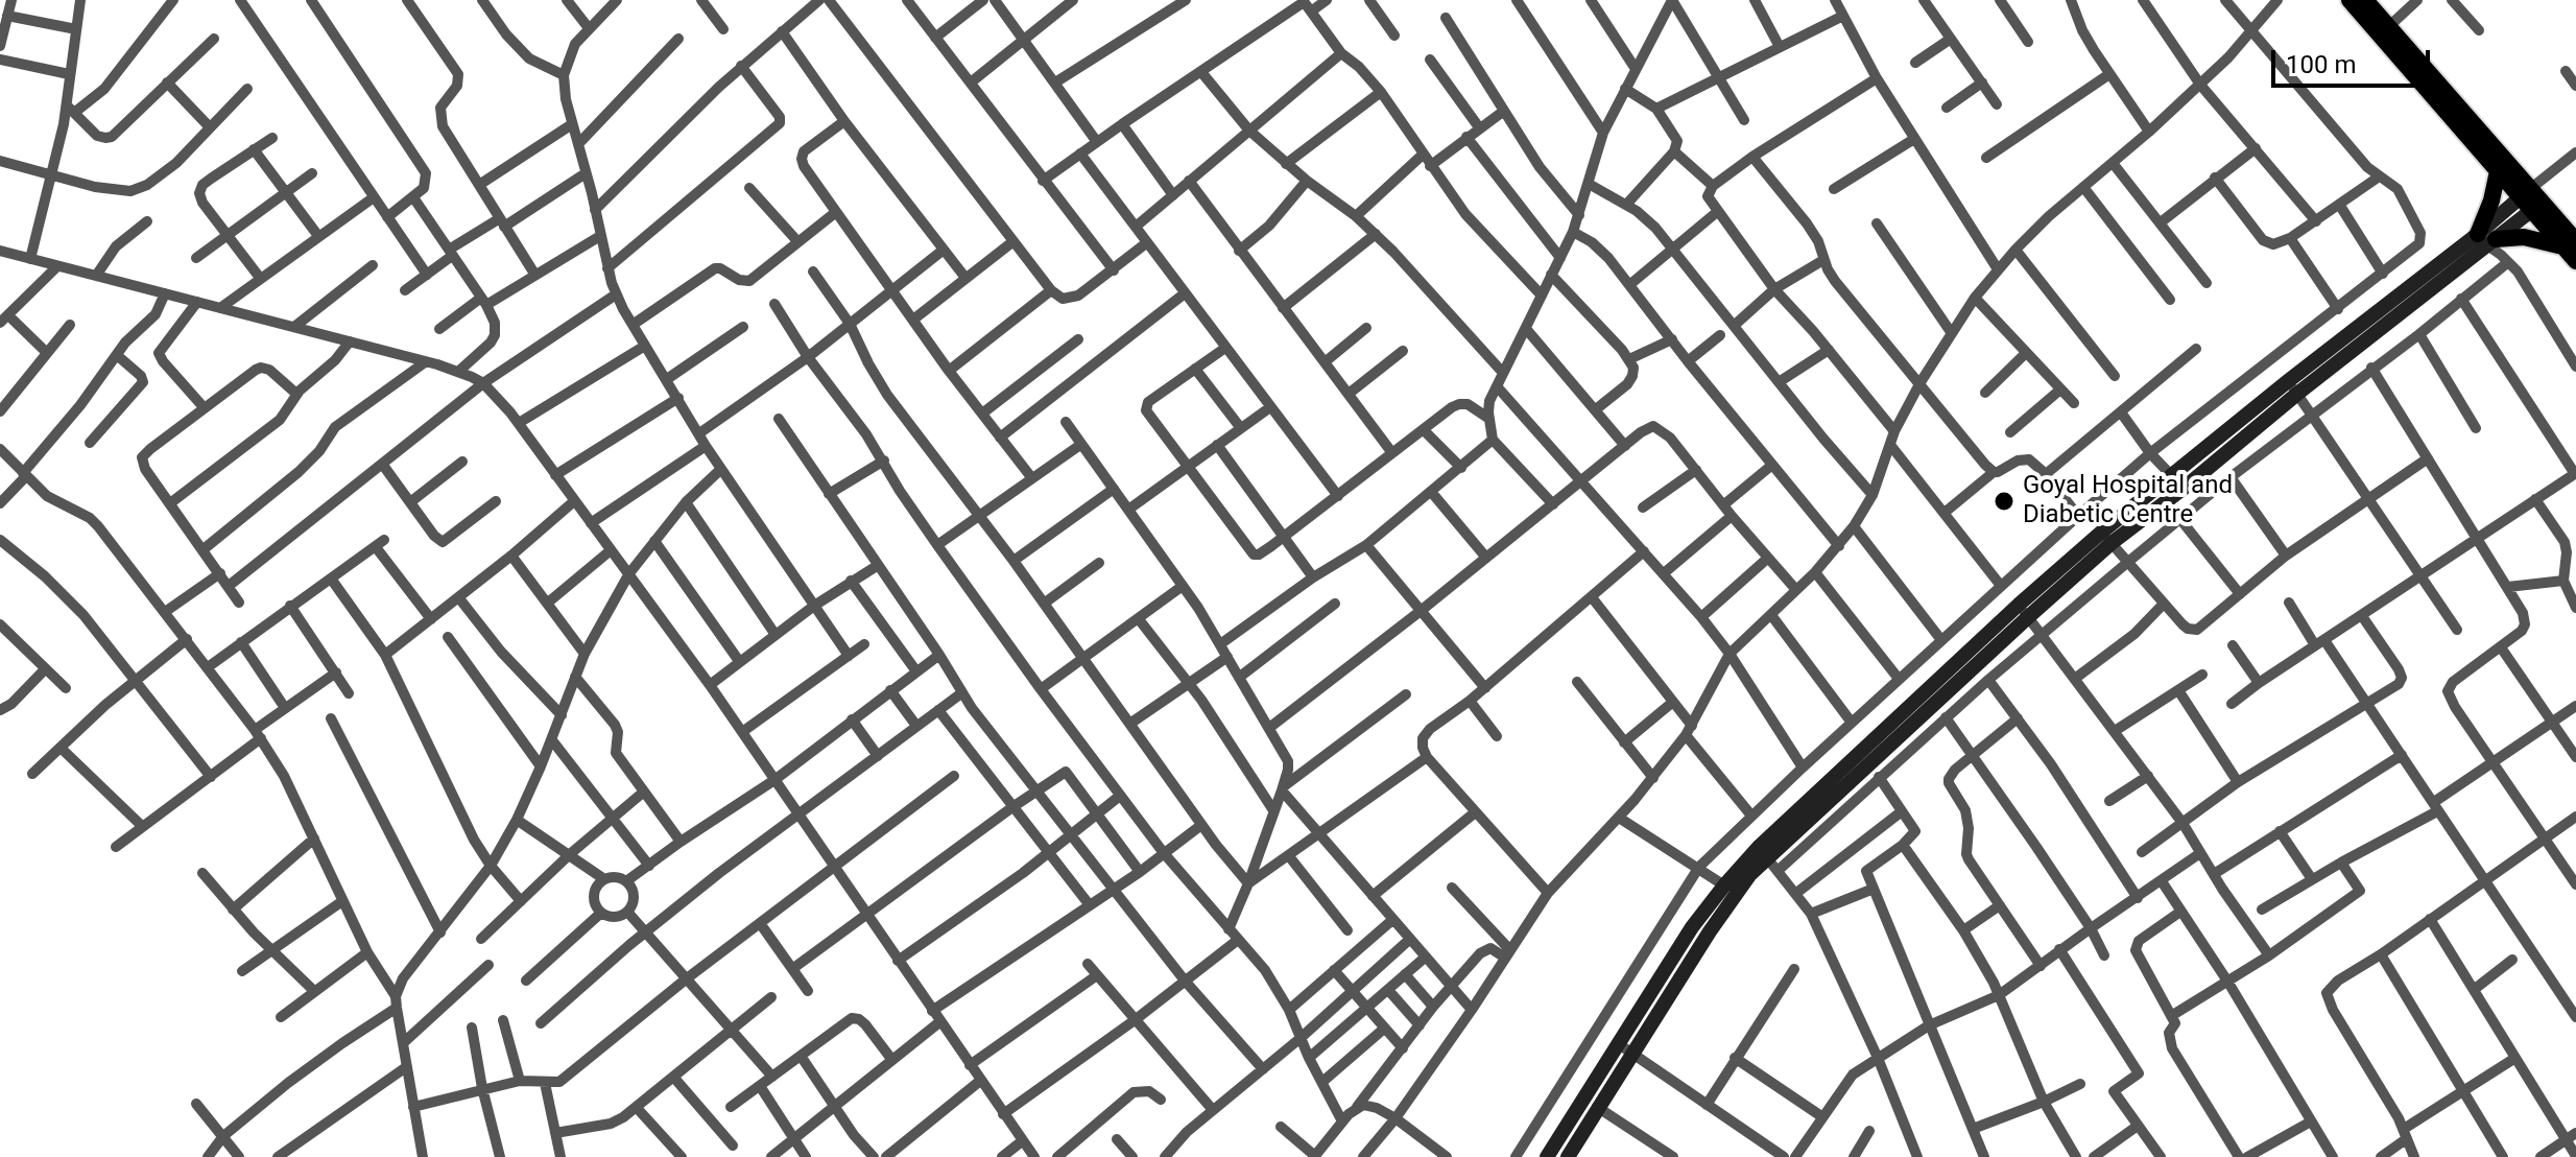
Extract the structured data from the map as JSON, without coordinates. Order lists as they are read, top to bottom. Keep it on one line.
{"places":["Goyal Hospital and Diabetic Centre"],"scale_bar":"100 m"}
